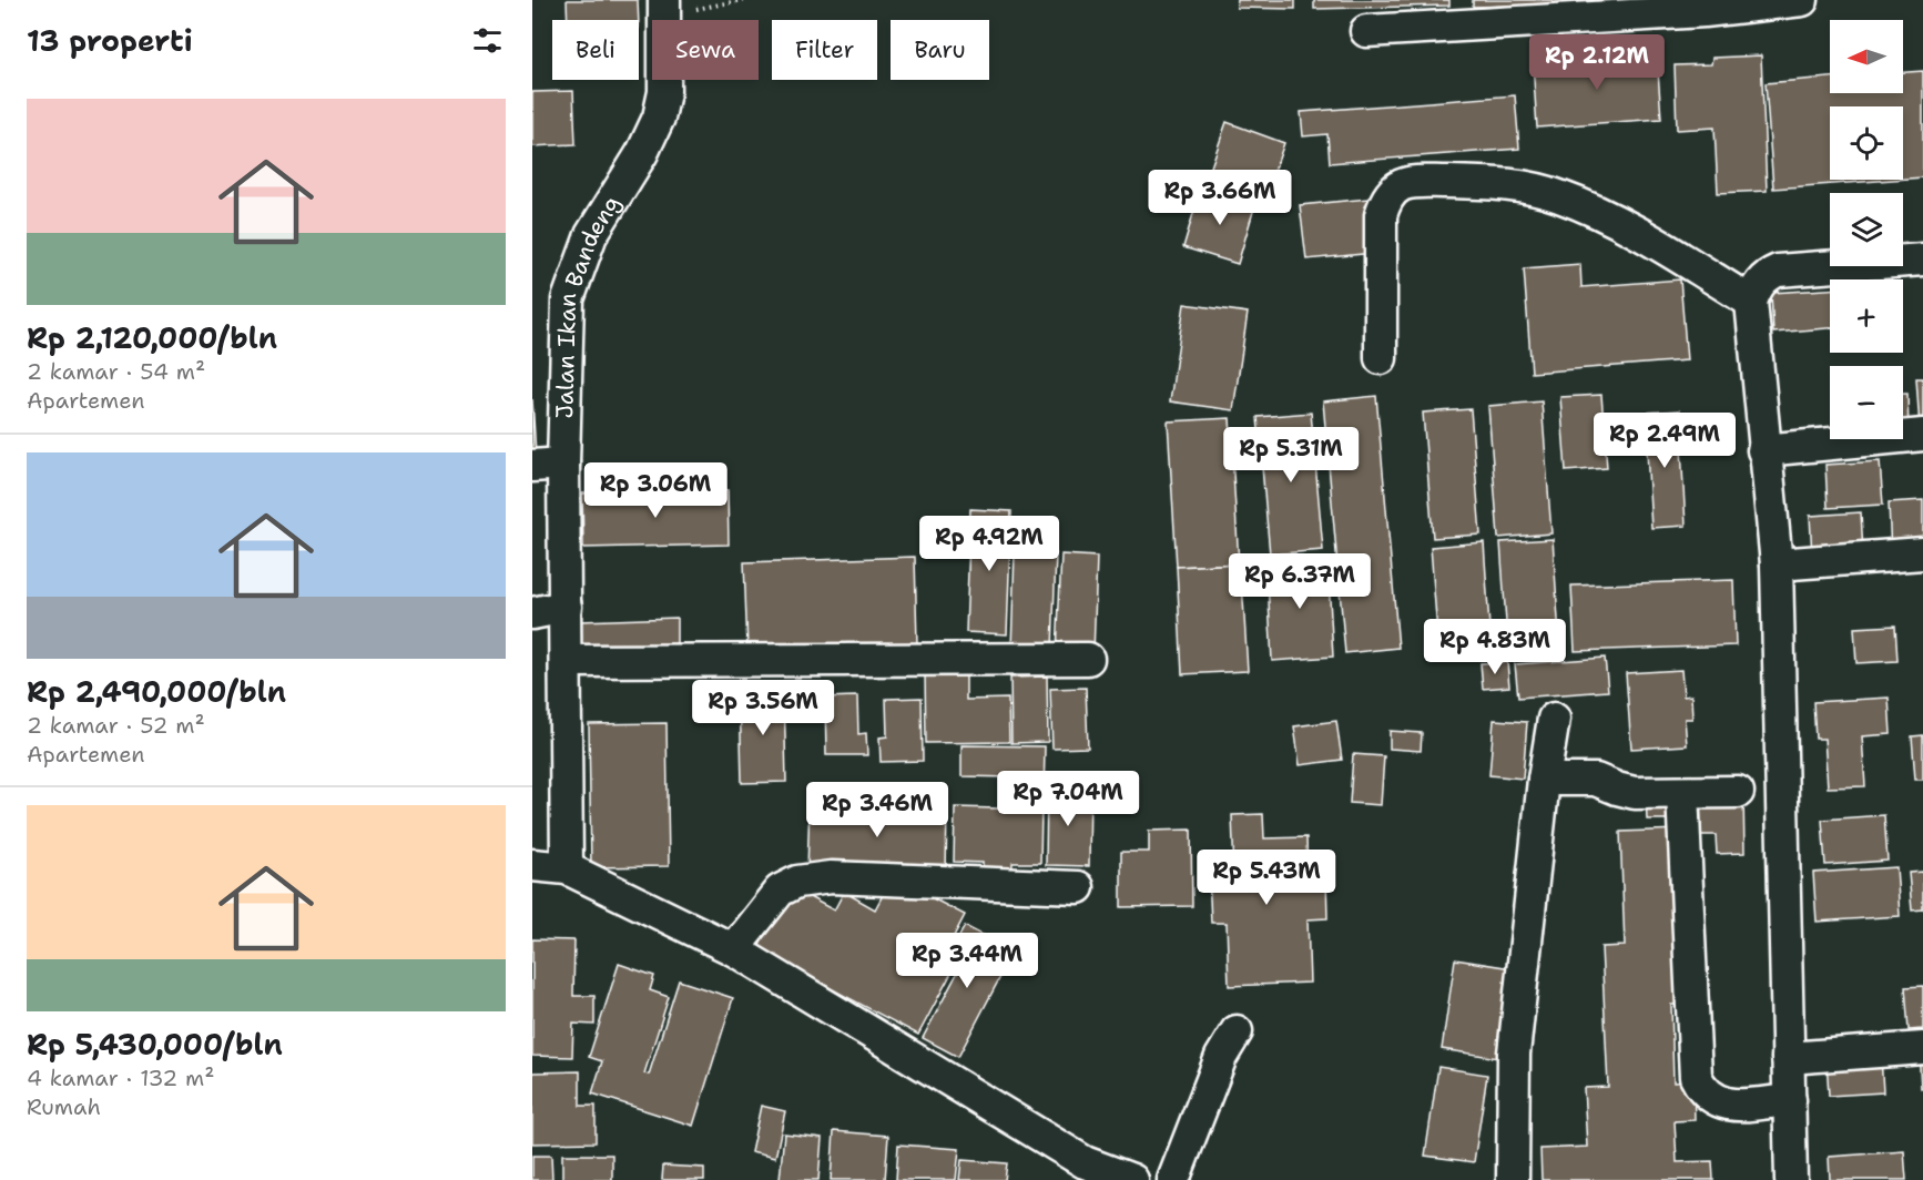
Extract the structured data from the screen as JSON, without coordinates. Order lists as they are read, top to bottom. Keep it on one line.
{"streets":{"street":["Jalan Ikan Bandeng"]},"north":"left","page":{"heading":"13 properti","map_buttons":["+","−"],"chip":["Beli","Sewa","Filter","Baru"],"price":["Rp 2.12M","Rp 3.66M","Rp 2.49M","Rp 5.31M","Rp 3.06M","Rp 4.92M","Rp 6.37M","Rp 4.83M","Rp 3.56M","Rp 7.04M","Rp 3.46M","Rp 5.43M","Rp 3.44M"],"list":[{"name":"Rp 2,120,000/bln","note":"2 kamar · 54 m² · Apartemen"},{"name":"Rp 2,490,000/bln","note":"2 kamar · 52 m² · Apartemen"},{"name":"Rp 5,430,000/bln","note":"4 kamar · 132 m² · Rumah"}]}}
